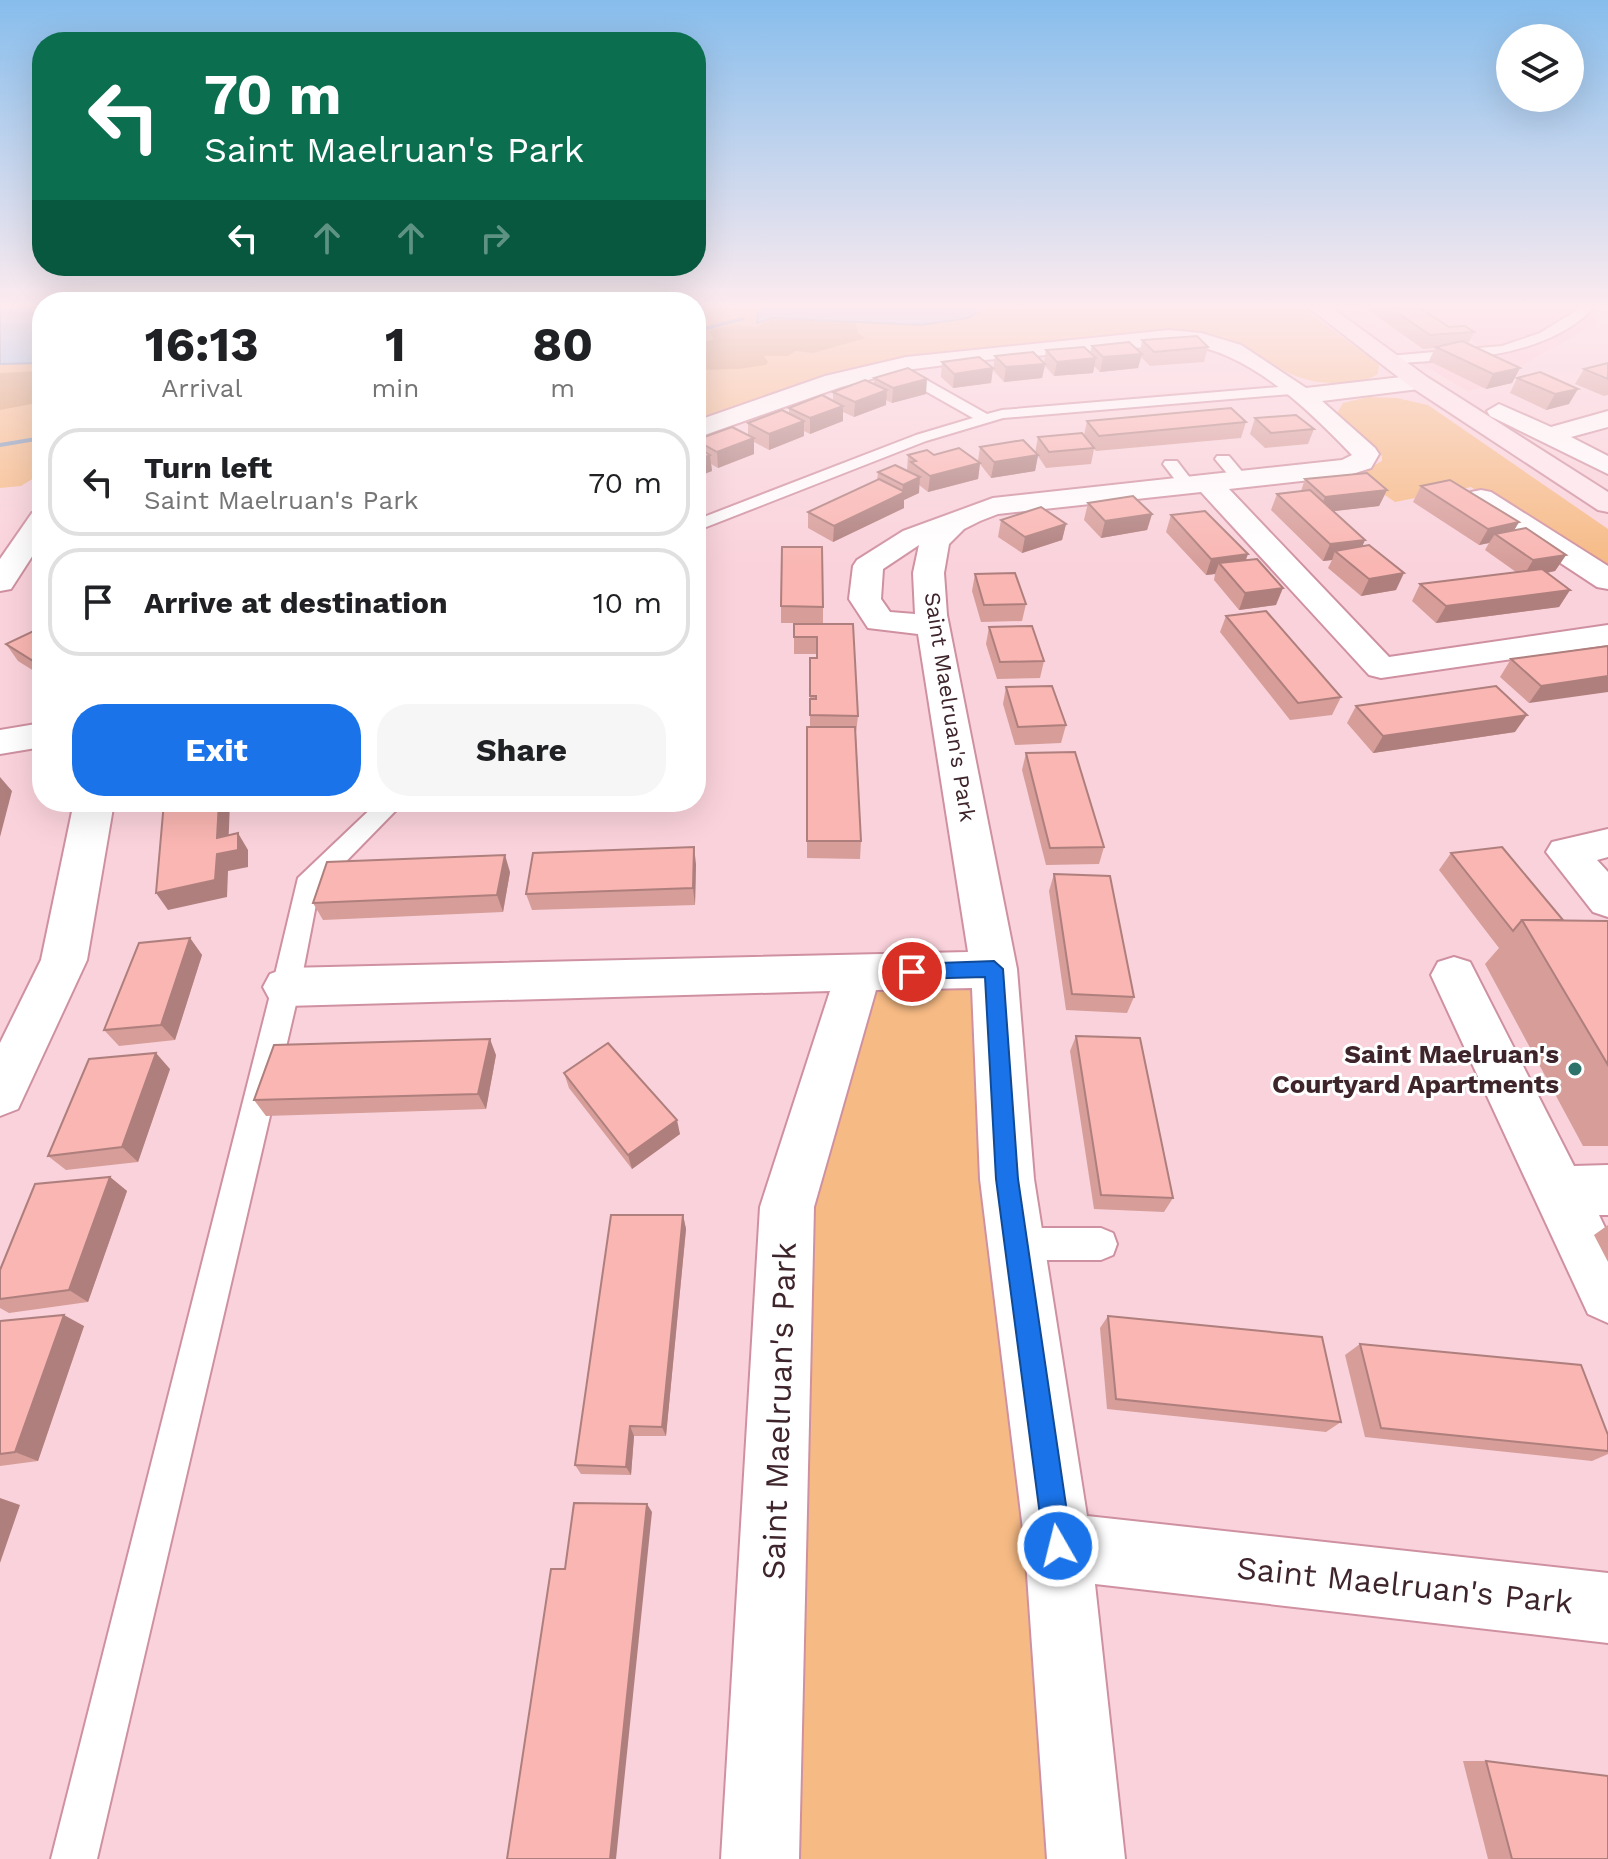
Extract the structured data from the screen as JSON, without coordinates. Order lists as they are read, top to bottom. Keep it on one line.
{"streets":{"street":["Saint Maelruan's Park"]},"places":["Saint Maelruan's Courtyard Apartments"],"page":{"turn":["70 m","Saint Maelruan's Park"],"eta":["16:13","Arrival","1","min","80","m"],"list":[{"name":"Turn left","note":"Saint Maelruan's Park","value":"70 m"},{"name":"Arrive at destination","value":"10 m"}],"buttons":["Exit","Share"]}}
